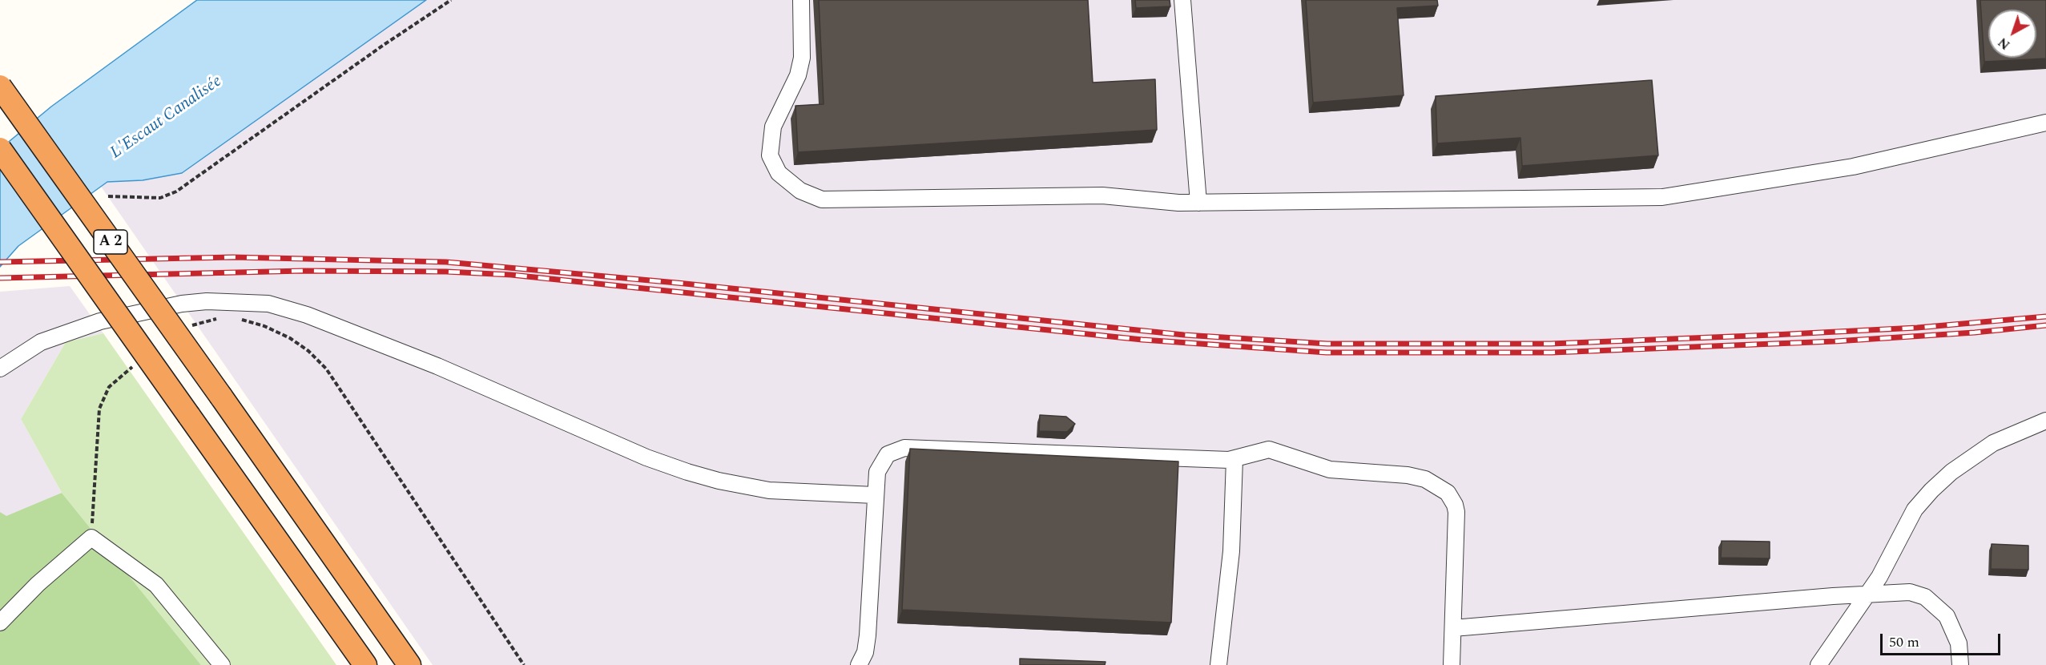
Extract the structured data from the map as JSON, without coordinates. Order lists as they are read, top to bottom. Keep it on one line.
{"streets":{"highway":["A 2"]},"water":["L'Escaut Canalisée"],"scale_bar":"50 m","north":"bottom left"}
